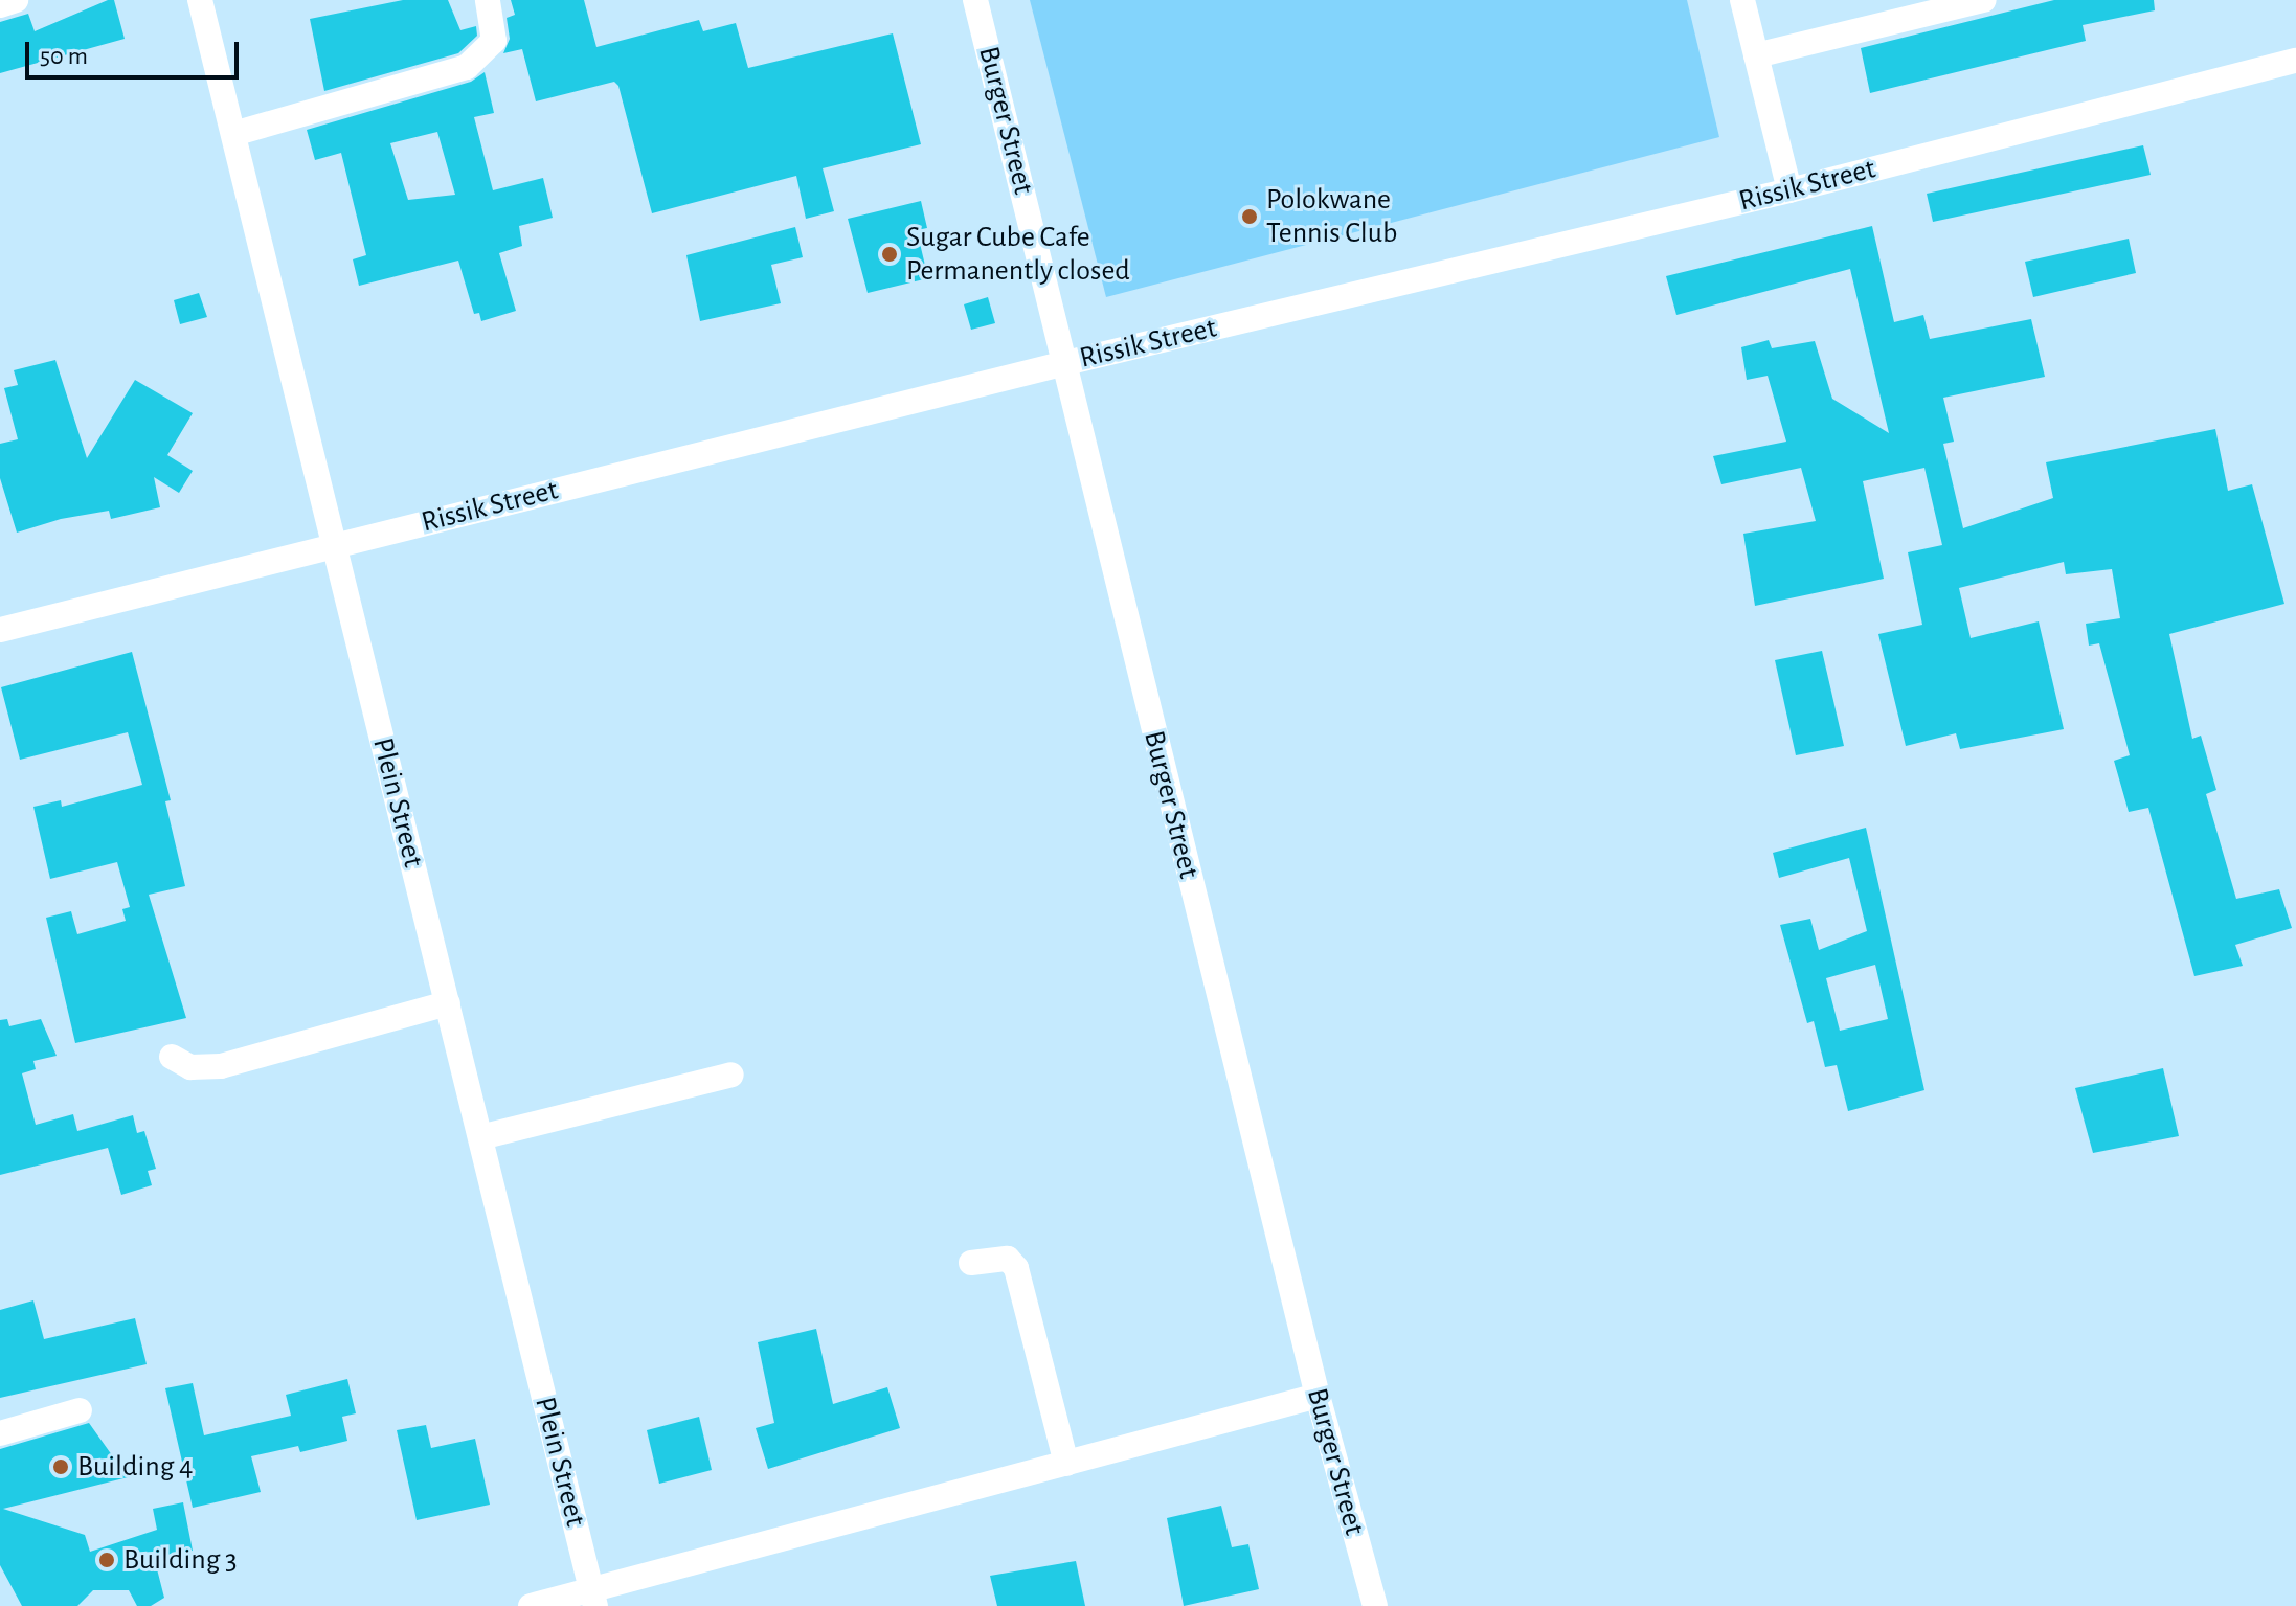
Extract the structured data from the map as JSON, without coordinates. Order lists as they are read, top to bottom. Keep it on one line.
{"streets":{"street":["Burger Street","Rissik Street","Plein Street"]},"crossings":[["Burger Street","Rissik Street"],["Rissik Street","Plein Street"]],"places":["Polokwane Tennis Club","Sugar Cube Cafe Permanently closed","Building 4","Building 3"],"scale_bar":"50 m"}
